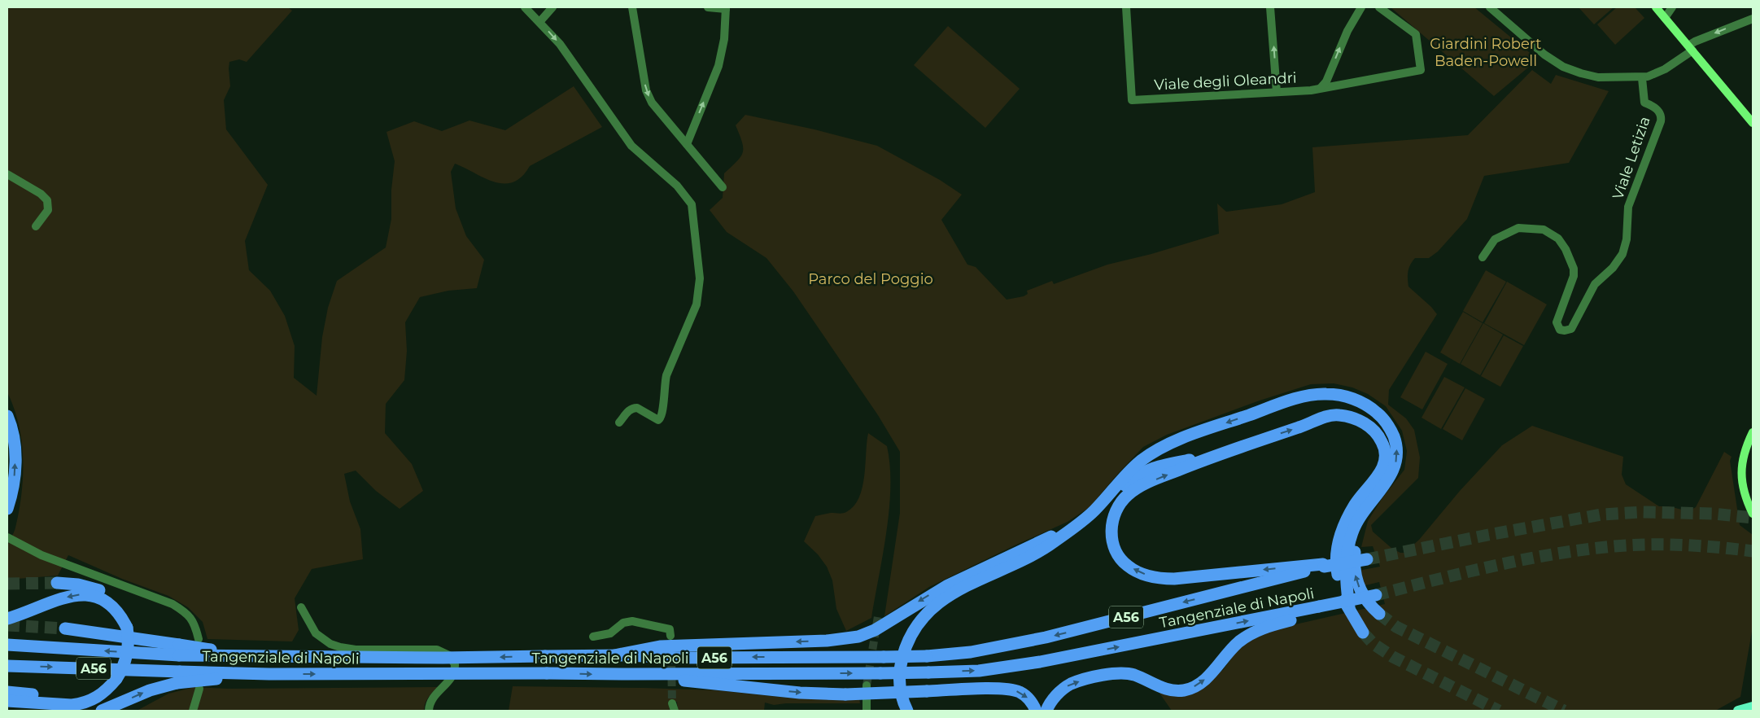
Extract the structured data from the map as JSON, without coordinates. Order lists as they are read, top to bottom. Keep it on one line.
{"streets":{"highway":["Tangenziale di Napoli","A56"],"street":["Viale degli Oleandri","Viale Letizia"]},"crossings":[["Tangenziale di Napoli","A56"]],"parks":["Giardini Robert Baden-Powell","Parco del Poggio"]}
